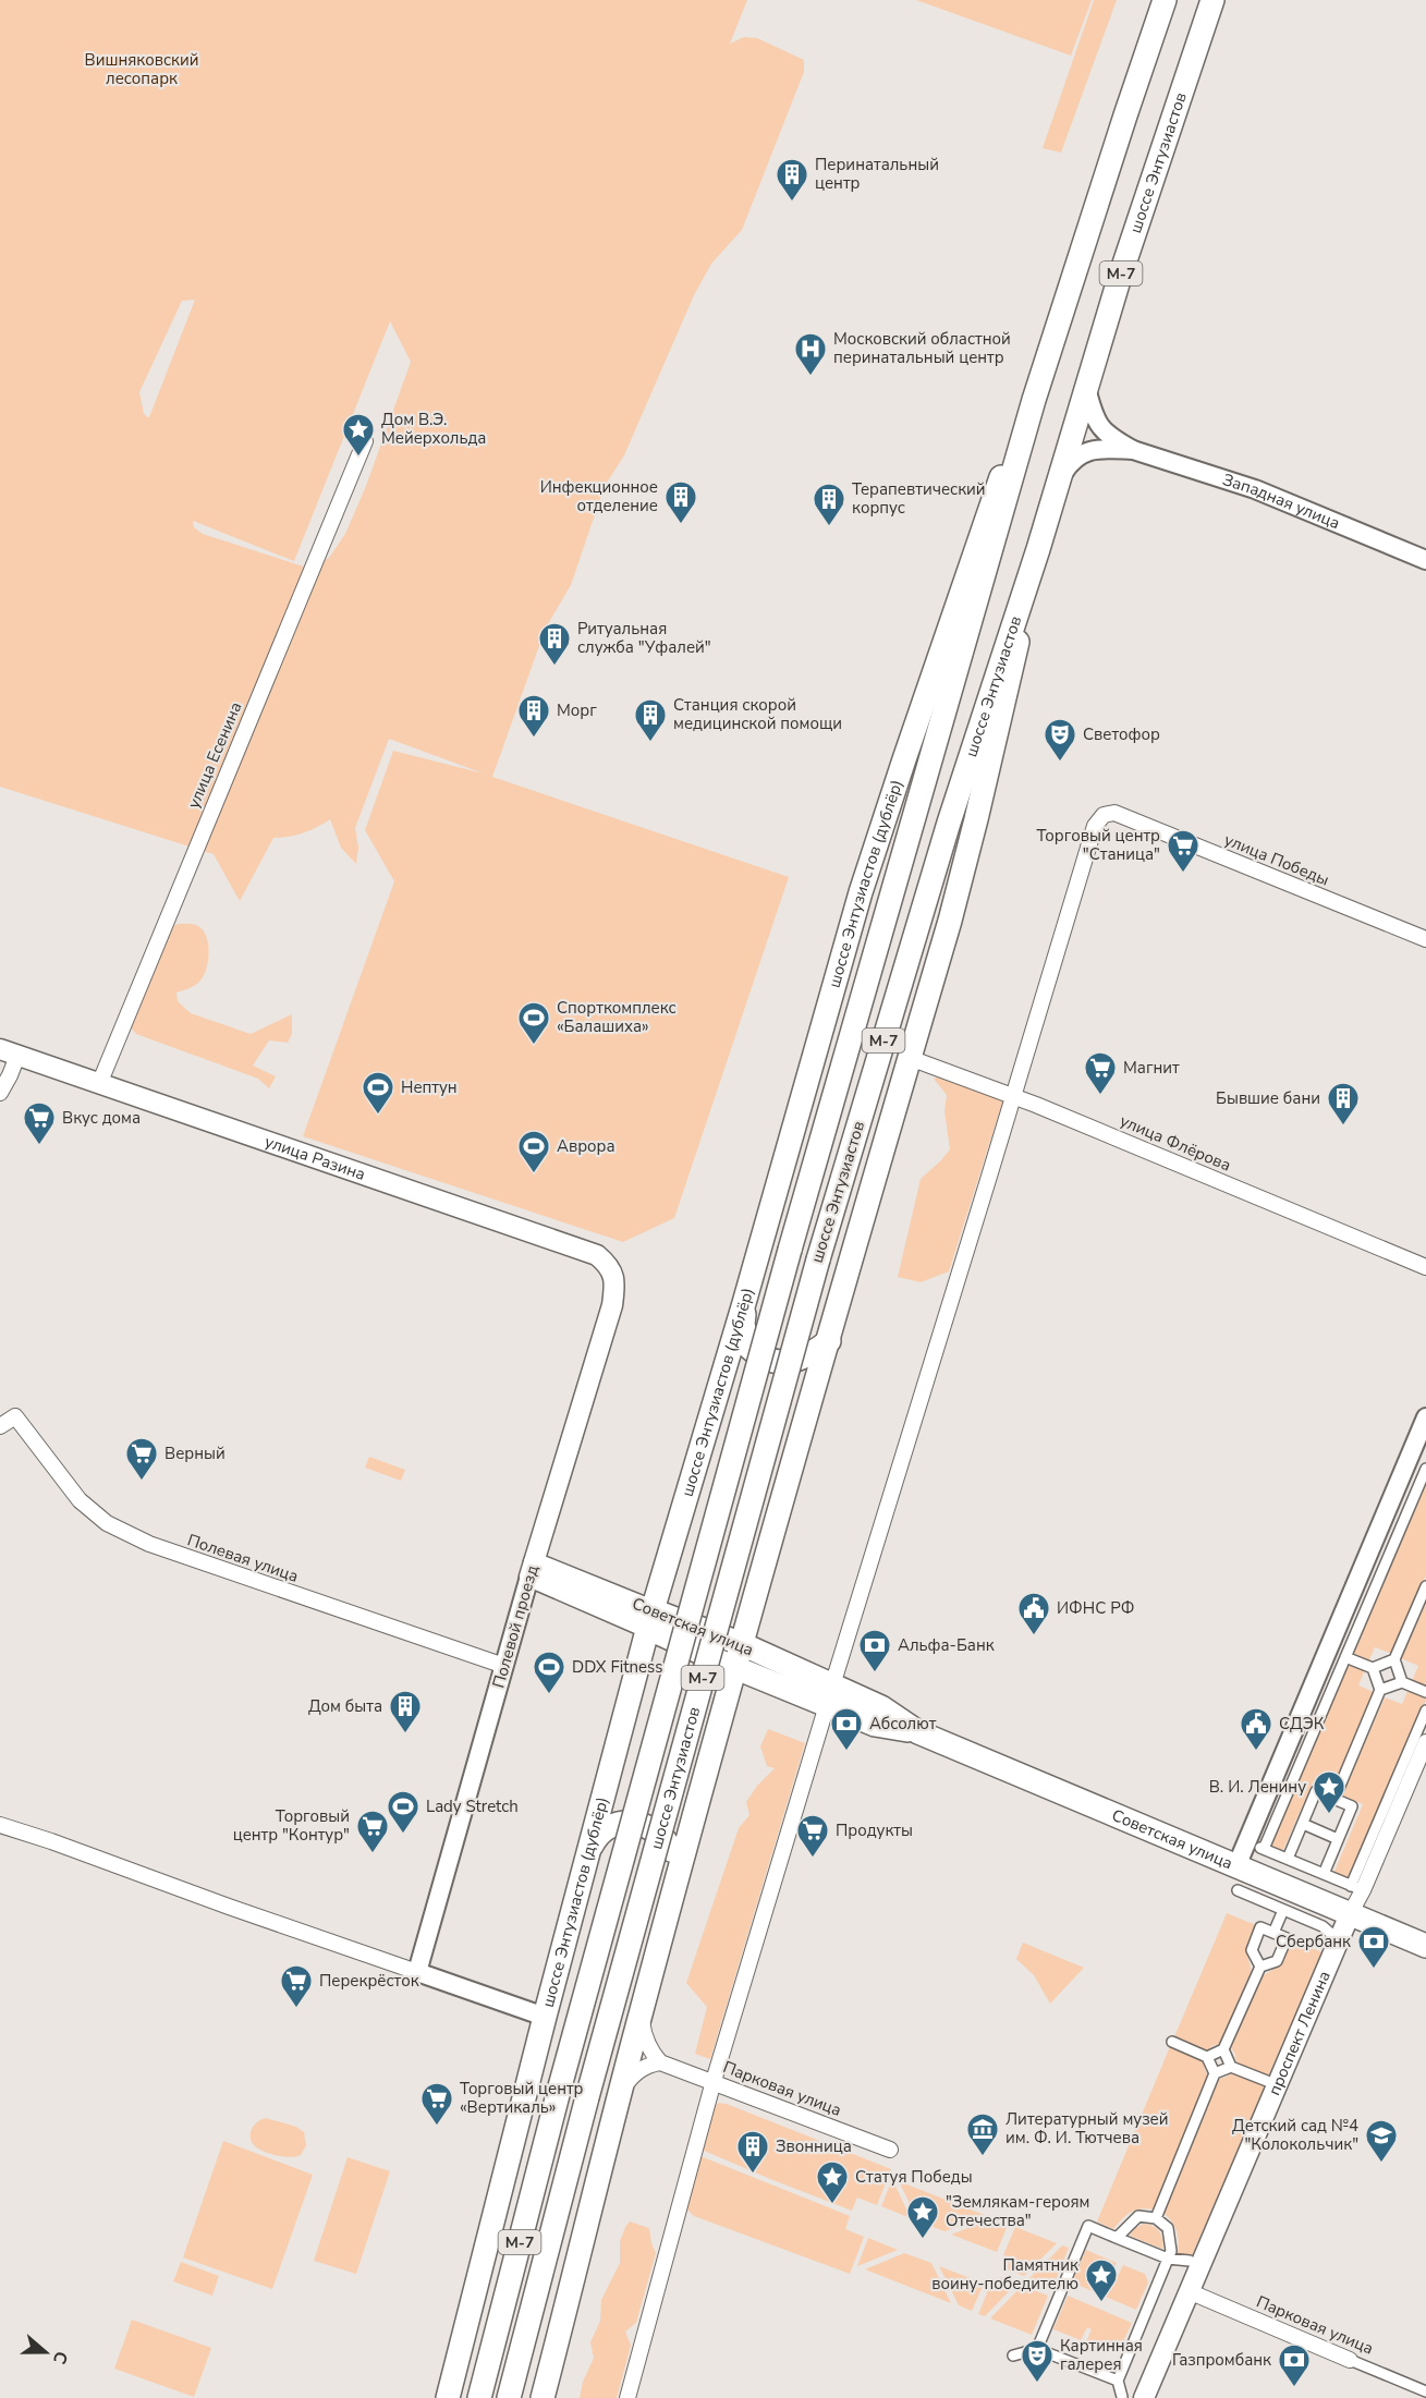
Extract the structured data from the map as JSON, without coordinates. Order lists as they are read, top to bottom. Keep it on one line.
{"streets":{"main road":["шоссе Энтузиастов","М-7","шоссе Энтузиастов (дублёр)","улица Разина","Полевой проезд","Советская улица","проспект Ленина"],"street":["Западная улица","улица Есенина","улица Победы","улица Флёрова","Полевая улица","Парковая улица"]},"crossings":[["шоссе Энтузиастов","Западная улица"],["шоссе Энтузиастов","шоссе Энтузиастов (дублёр)"],["улица Есенина","улица Разина"],["улица Победы","улица Флёрова"],["шоссе Энтузиастов (дублёр)","Советская улица"],["улица Разина","Полевой проезд"],["Полевая улица","Полевой проезд"],["Полевой проезд","Советская улица"],["Советская улица","проспект Ленина"],["проспект Ленина","Парковая улица"]],"parks":["Вишняковский лесопарк"],"places":{"building":["Перинатальный центр","Инфекционное отделение","Терапевтический корпус","Ритуальная служба \"Уфалей\"","Морг","Станция скорой медицинской помощи","Бывшие бани","Дом быта","Звонница"],"hospital":["Московский областной перинатальный центр"],"place":["Дом В.Э. Мейерхольда","В. И. Ленину","Статуя Победы","\"Землякам-героям Отечества\"","Памятник воину-победителю"],"theatre":["Светофор","Картинная галерея"],"supermarket":["Торговый центр \"Станица\"","Магнит","Вкус дома","Верный","Торговый центр \"Контур\"","Продукты","Перекрёсток","Торговый центр «Вертикаль»"],"sports":["Спорткомплекс «Балашиха»","Нептун","Аврора","DDX Fitness","Lady Stretch"],"public building":["ИФНС РФ","СДЭК"],"bank":["Альфа-Банк","Абсолют","Сбербанк","Газпромбанк"],"museum":["Литературный музей им. Ф. И. Тютчева"],"school or university":["Детский сад №4 \"Колокольчик\""]},"north":"right"}
